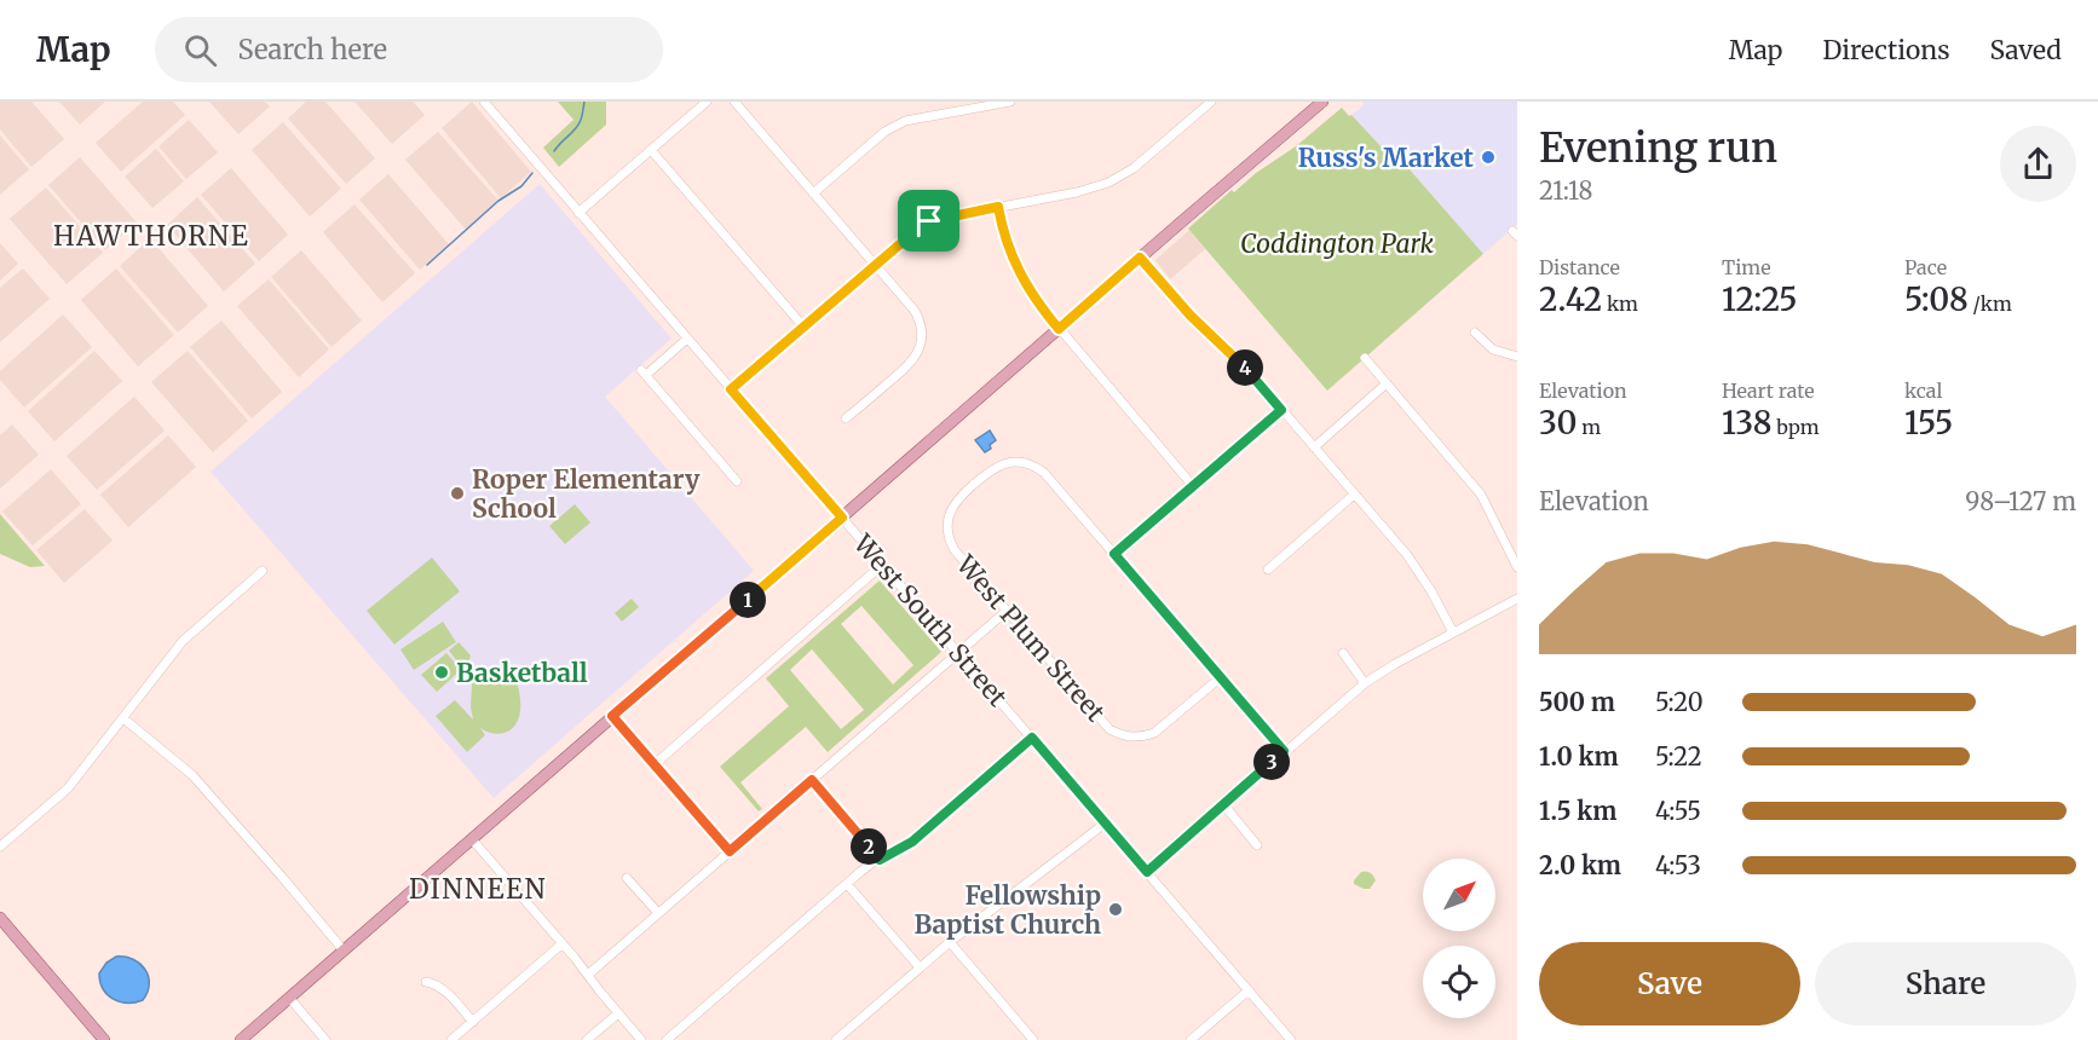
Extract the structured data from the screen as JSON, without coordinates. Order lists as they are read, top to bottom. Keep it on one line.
{"streets":{"street":["West South Street","West Plum Street"]},"districts":["HAWTHORNE","DINNEEN"],"parks":["Coddington Park"],"places":["Russ's Market","Roper Elementary School","Basketball","Fellowship Baptist Church"],"north":"top right","page":{"header":"Map","search":"Search here","nav":["Map","Directions","Saved"],"heading":["Evening run","21:18"],"stats":[["Distance","2.42 km"],["Time","12:25"],["Pace","5:08 /km"],["Elevation","30 m"],["Heart rate","138 bpm"],["kcal","155"]],"pins":["4","1","3","2"],"chart":["Elevation","98–127 m"],"list":[{"name":"500 m","note":"5:20"},{"name":"1.0 km","note":"5:22"},{"name":"1.5 km","note":"4:55"},{"name":"2.0 km","note":"4:53"}],"buttons":["Save","Share"]}}
